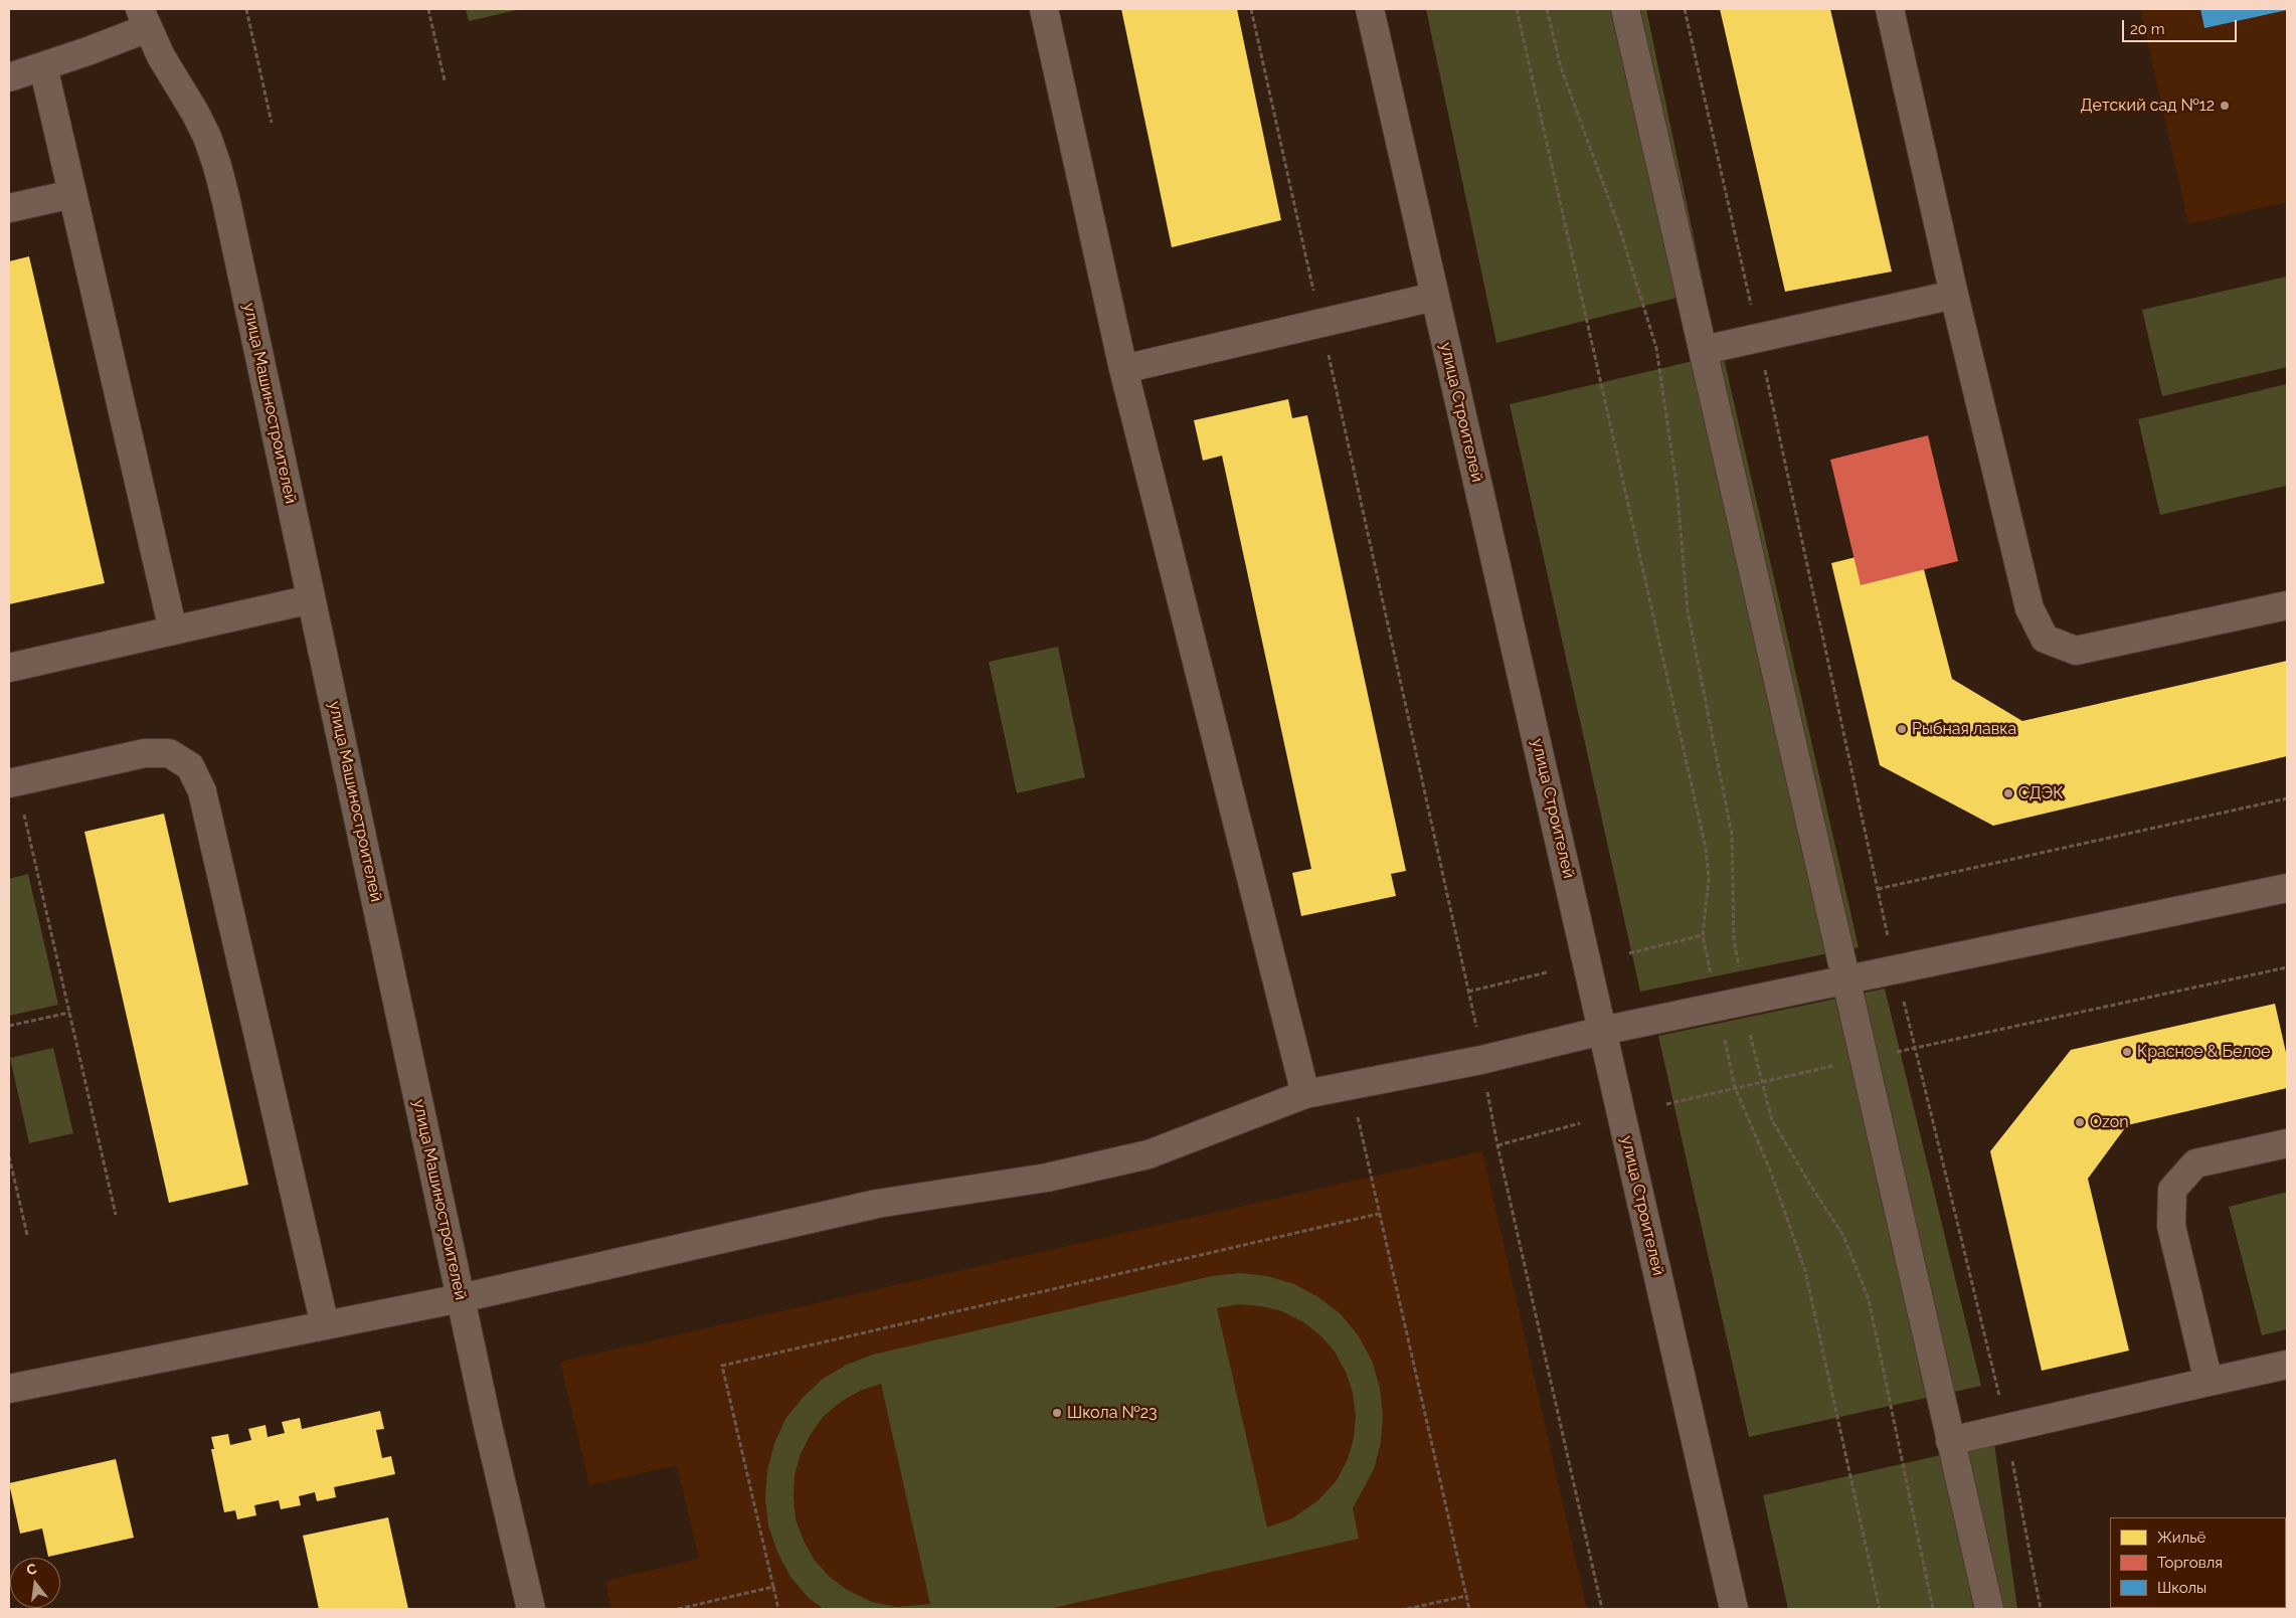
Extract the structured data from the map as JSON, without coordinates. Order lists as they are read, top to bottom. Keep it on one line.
{"streets":{"street":["улица Машиностроителей","улица Строителей"]},"places":["Детский сад №12","Рыбная лавка","СДЭК","Красное & Белое","Ozon","Школа №23"],"legend":["Жильё","Торговля","Школы"],"scale_bar":"20 m","north":"top"}
